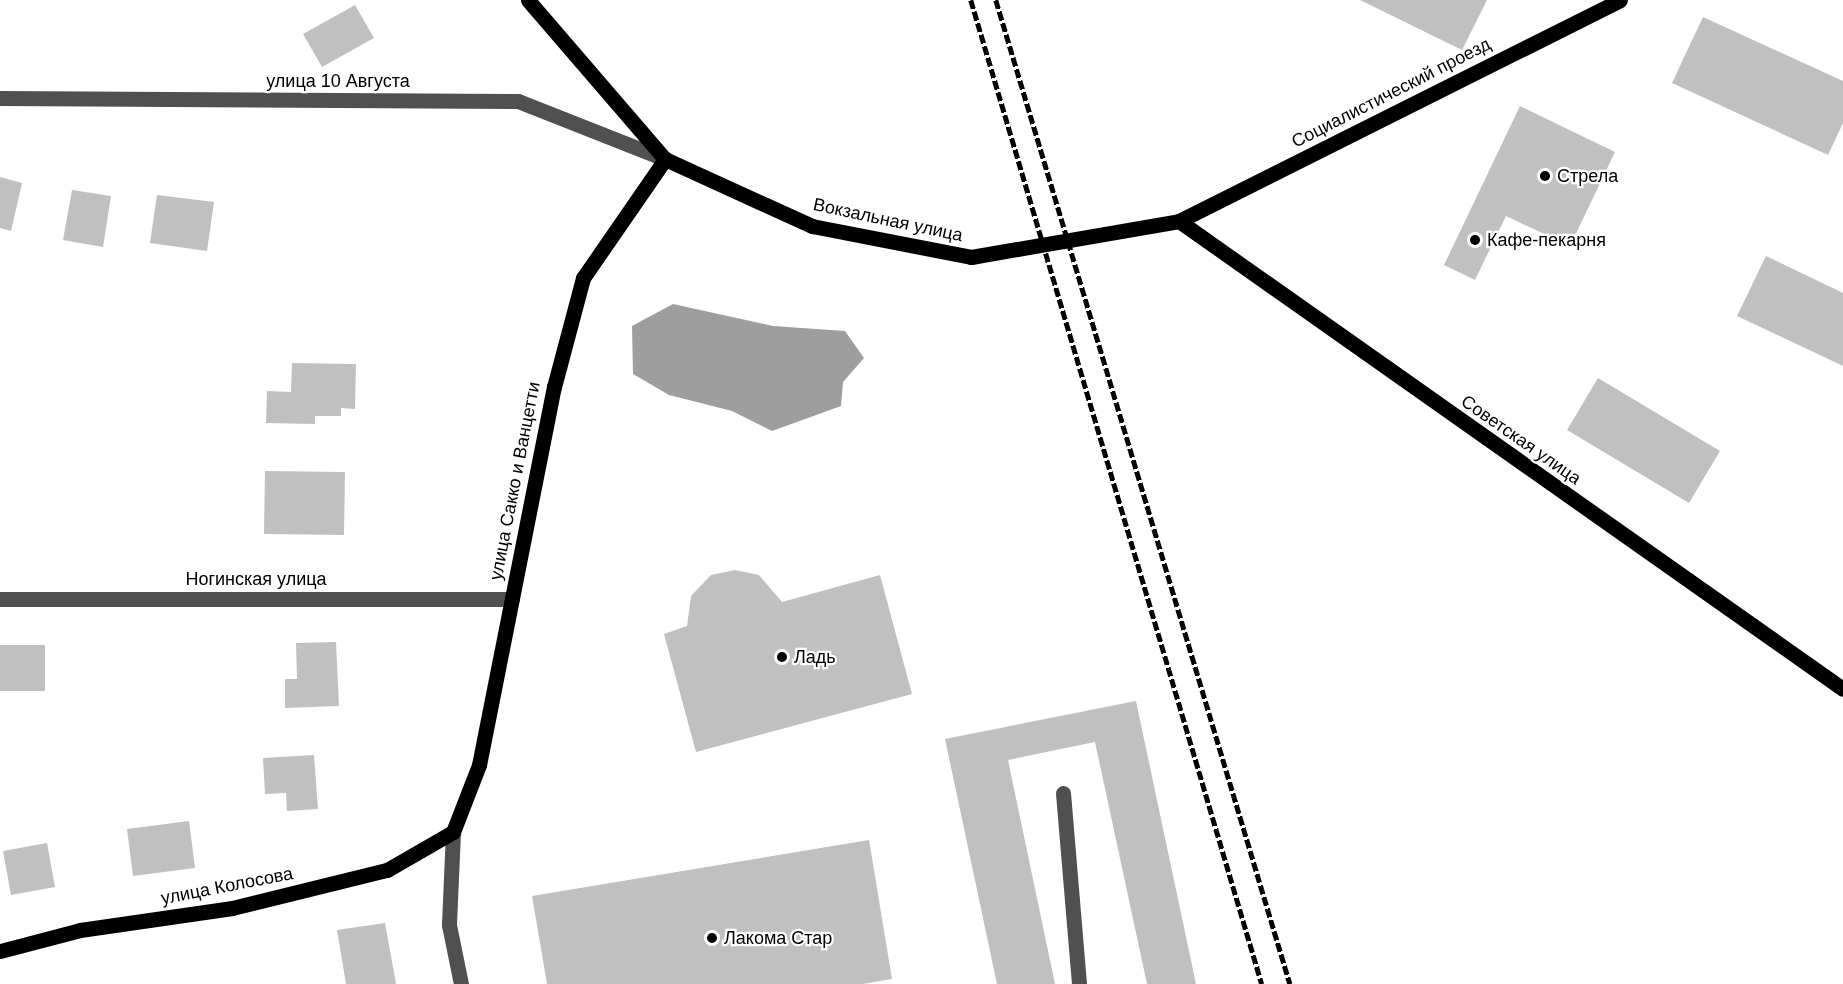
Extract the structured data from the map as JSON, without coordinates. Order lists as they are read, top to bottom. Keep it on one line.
{"streets":{"main road":["Социалистический проезд","Вокзальная улица","Советская улица","улица Сакко и Ванцетти","улица Колосова"],"street":["улица 10 Августа","Ногинская улица"]},"crossings":[["улица 10 Августа","Вокзальная улица"],["улица 10 Августа","улица Сакко и Ванцетти"],["Социалистический проезд","Вокзальная улица"],["Социалистический проезд","Советская улица"],["Вокзальная улица","Советская улица"],["Вокзальная улица","улица Сакко и Ванцетти"],["улица Сакко и Ванцетти","Ногинская улица"],["улица Сакко и Ванцетти","улица Колосова"]],"places":["Стрела","Кафе-пекарня","Ладь","Лакома Стар"]}
